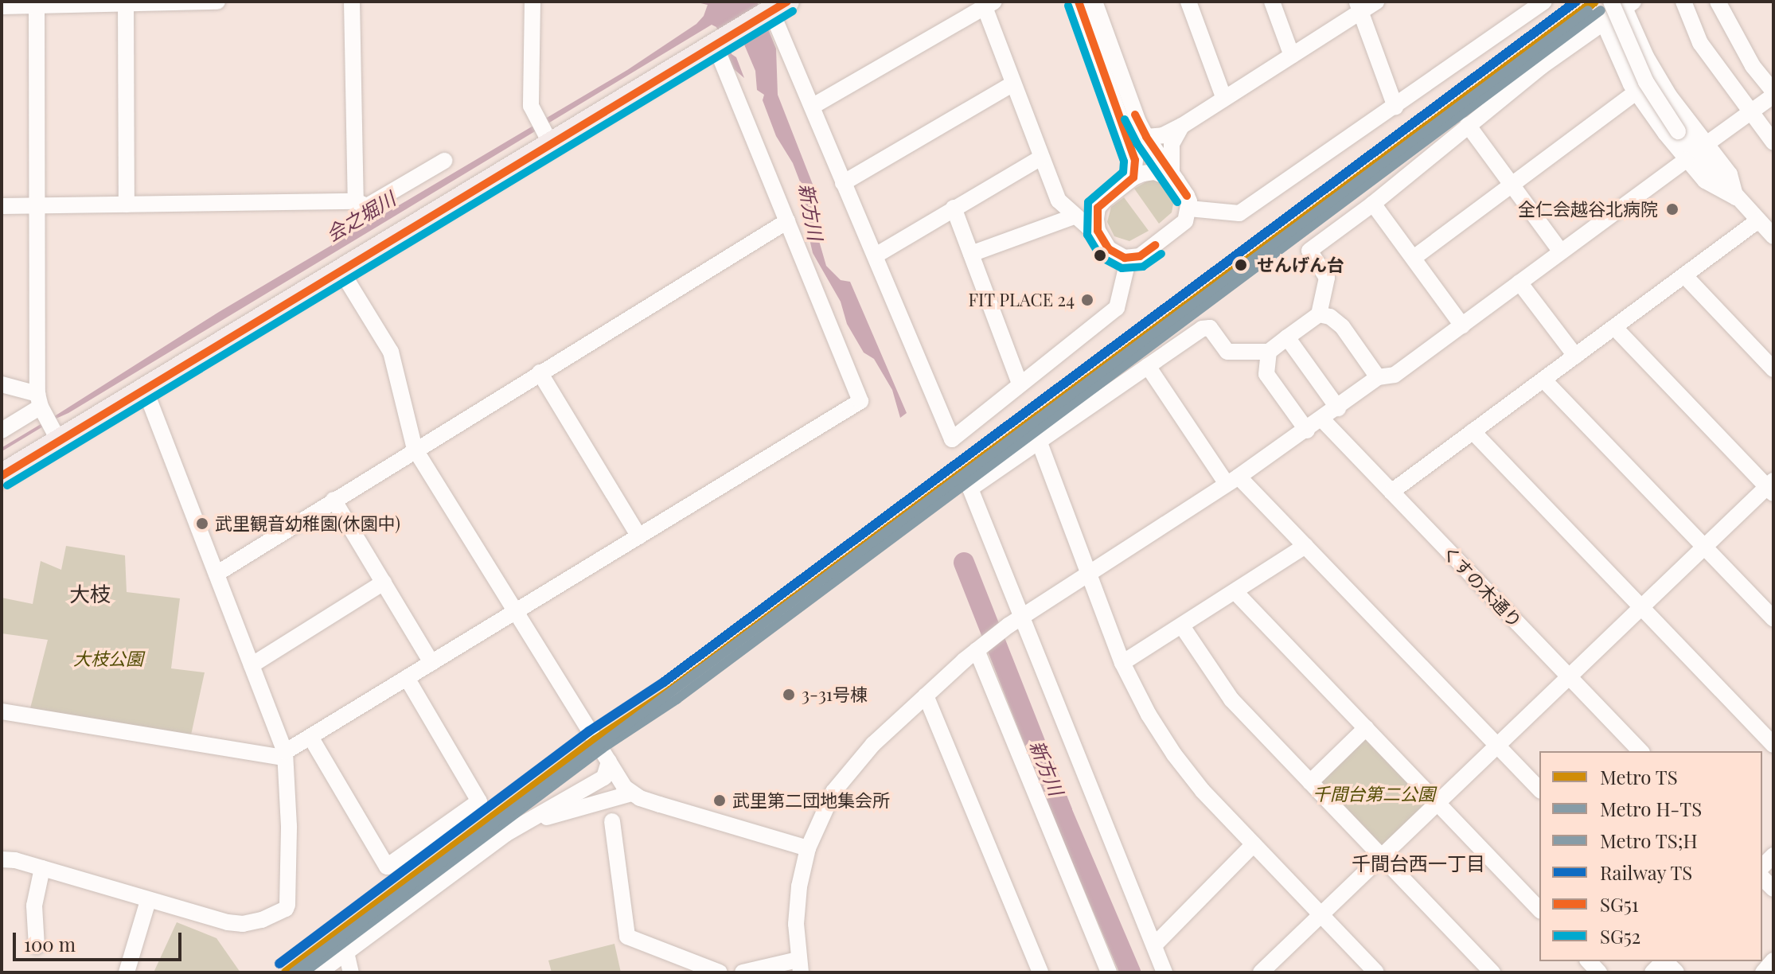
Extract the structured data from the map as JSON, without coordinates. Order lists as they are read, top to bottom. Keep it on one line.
{"streets":{"street":["くすの木通り"]},"districts":["大枝","千間台西一丁目"],"water":["新方川","会之堀川"],"parks":["大枝公園","千間台第二公園"],"places":["全仁会越谷北病院","せんげん台","FIT PLACE 24","武里観音幼稚園(休園中)","3-31号棟","武里第二団地集会所"],"lines":["metro line TS","rail line TS","transit line SG51","transit line SG52","metro line H-TS","metro line TS;H"],"legend":["Metro TS","Metro H-TS","Metro TS;H","Railway TS","SG51","SG52"],"scale_bar":"100 m"}
